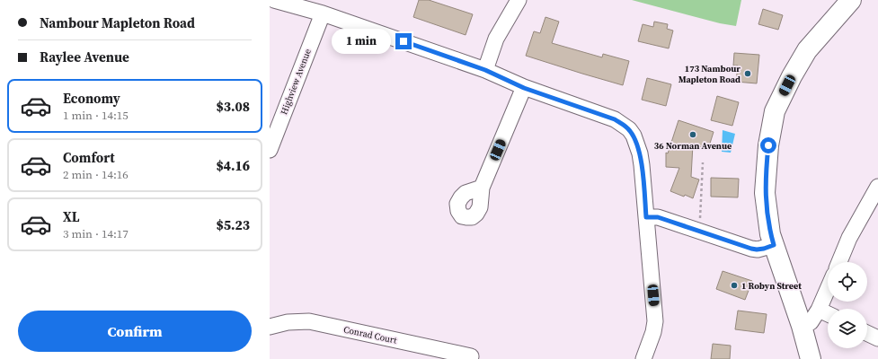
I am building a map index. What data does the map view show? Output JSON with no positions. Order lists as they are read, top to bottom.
{
  "streets": {
    "street": ["Highview Avenue", "Conrad Court"]
  },
  "places": ["173 Nambour Mapleton Road", "36 Norman Avenue", "1 Robyn Street"],
  "page": {
    "banner": ["Nambour Mapleton Road", "Raylee Avenue"],
    "bubble": "1 min",
    "list": [
      {
        "name": "Economy",
        "note": "1 min · 14:15",
        "value": "$3.08"
      },
      {
        "name": "Comfort",
        "note": "2 min · 14:16",
        "value": "$4.16"
      },
      {
        "name": "XL",
        "note": "3 min · 14:17",
        "value": "$5.23"
      }
    ],
    "buttons": "Confirm"
  }
}
